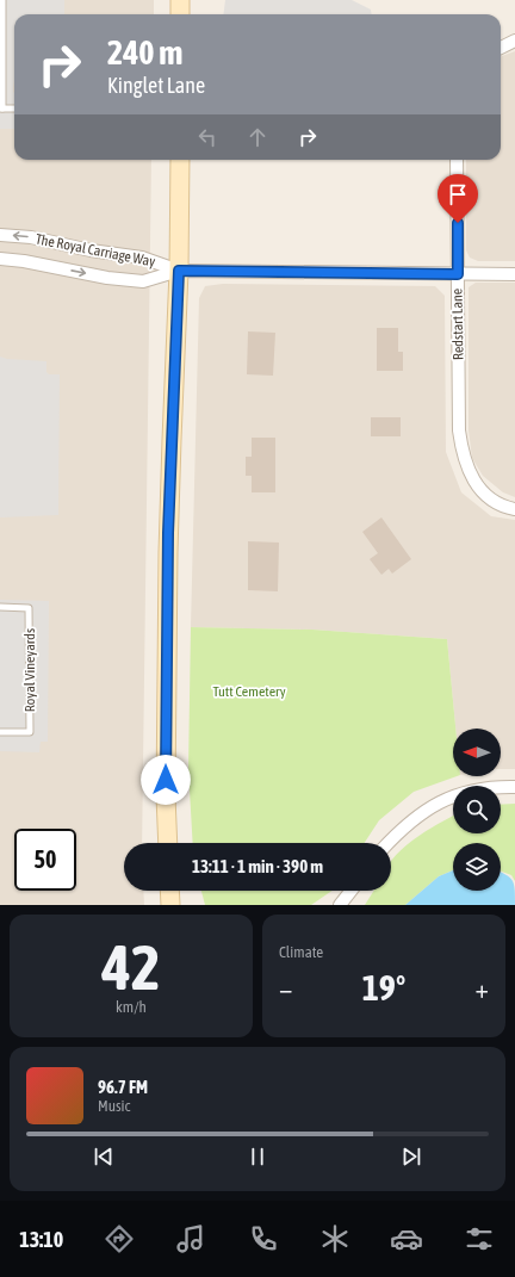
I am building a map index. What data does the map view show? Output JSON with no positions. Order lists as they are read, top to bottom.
{
  "streets": {
    "street": ["The Royal Carriage Way", "Redstart Lane"],
    "lane": ["Royal Vineyards"]
  },
  "parks": ["Tutt Cemetery"],
  "north": "left",
  "page": {
    "turn": ["240 m", "Kinglet Lane"],
    "limit": "50",
    "trip": "13:11 · 1 min · 390 m",
    "tile": [
      ["42", "km/h"],
      "Climate"
    ],
    "heat": ["−", "19°", "+"],
    "song": ["96.7 FM", "Music"],
    "tabs": "13:10"
  }
}
